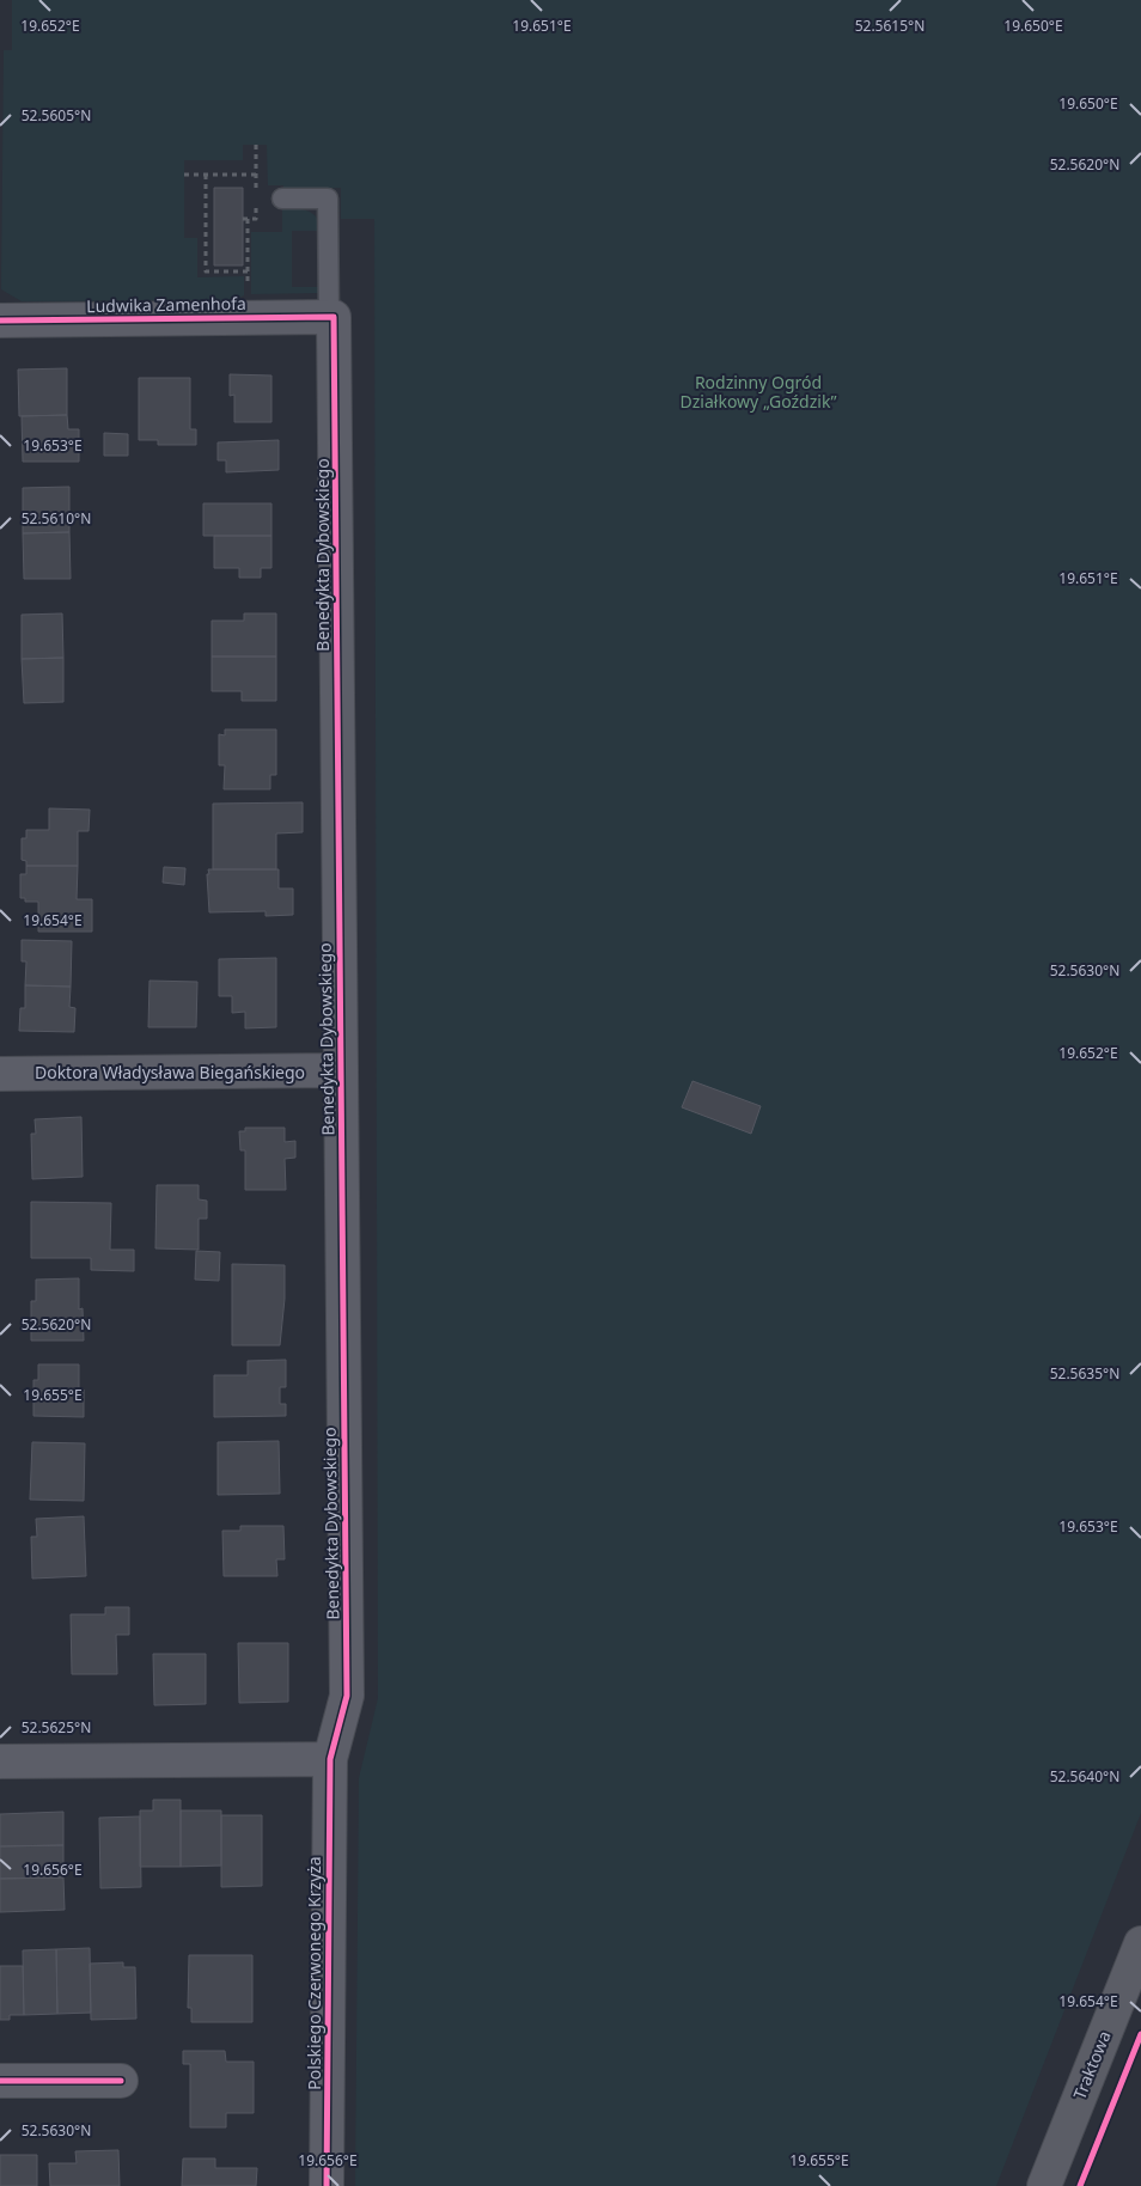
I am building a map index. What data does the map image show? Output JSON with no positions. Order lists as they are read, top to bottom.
{
  "streets": {
    "main road": ["Traktowa"],
    "street": [
      "Ludwika Zamenhofa",
      "Benedykta Dybowskiego",
      "Doktora Władysława Biegańskiego",
      "Polskiego Czerwonego Krzyża"
    ]
  },
  "crossings": [
    ["Ludwika Zamenhofa", "Benedykta Dybowskiego"],
    ["Benedykta Dybowskiego", "Doktora Władysława Biegańskiego"],
    ["Benedykta Dybowskiego", "Polskiego Czerwonego Krzyża"]
  ],
  "parks": ["Rodzinny Ogród Działkowy „Goździk”"],
  "coordinates": [
    "19.650°E",
    "19.651°E",
    "19.652°E",
    "52.5615°N",
    "52.5605°N",
    "52.5620°N",
    "19.653°E",
    "52.5610°N",
    "19.654°E",
    "52.5630°N",
    "52.5635°N",
    "19.655°E",
    "52.5625°N",
    "52.5640°N",
    "19.656°E"
  ]
}
